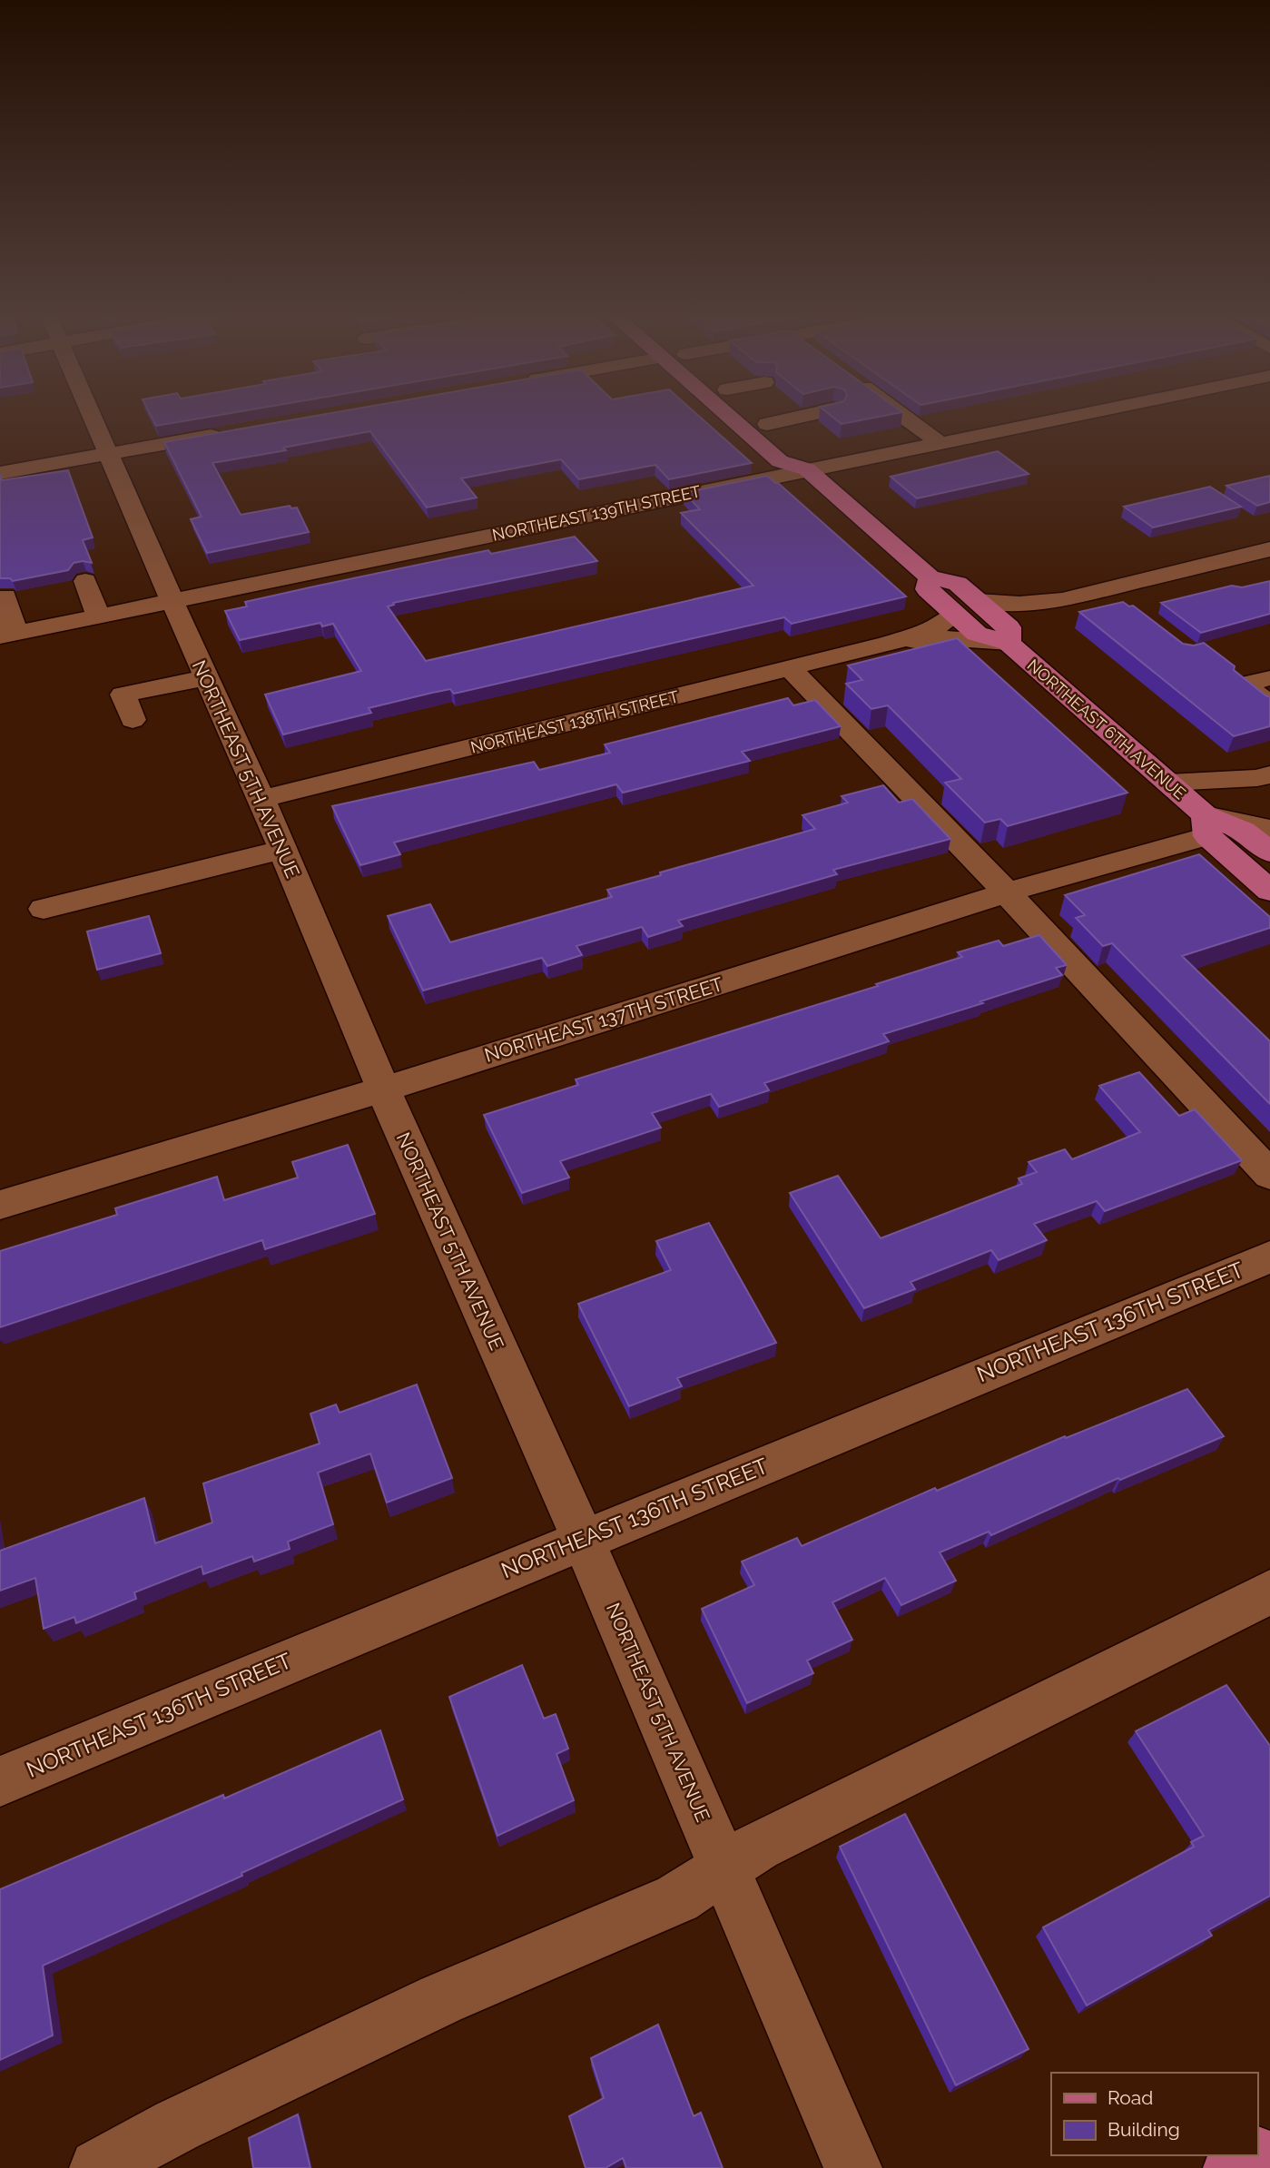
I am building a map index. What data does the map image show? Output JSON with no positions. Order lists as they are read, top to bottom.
{
  "streets": {
    "main road": ["NORTHEAST 6TH AVENUE"],
    "street": [
      "NORTHEAST 139TH STREET",
      "NORTHEAST 138TH STREET",
      "NORTHEAST 5TH AVENUE",
      "NORTHEAST 137TH STREET",
      "NORTHEAST 136TH STREET"
    ]
  },
  "crossings": [
    ["NORTHEAST 139TH STREET", "NORTHEAST 6TH AVENUE"],
    ["NORTHEAST 139TH STREET", "NORTHEAST 5TH AVENUE"],
    ["NORTHEAST 138TH STREET", "NORTHEAST 6TH AVENUE"],
    ["NORTHEAST 138TH STREET", "NORTHEAST 5TH AVENUE"],
    ["NORTHEAST 6TH AVENUE", "NORTHEAST 137TH STREET"],
    ["NORTHEAST 5TH AVENUE", "NORTHEAST 137TH STREET"],
    ["NORTHEAST 5TH AVENUE", "NORTHEAST 136TH STREET"]
  ],
  "legend": ["Road", "Building"]
}
